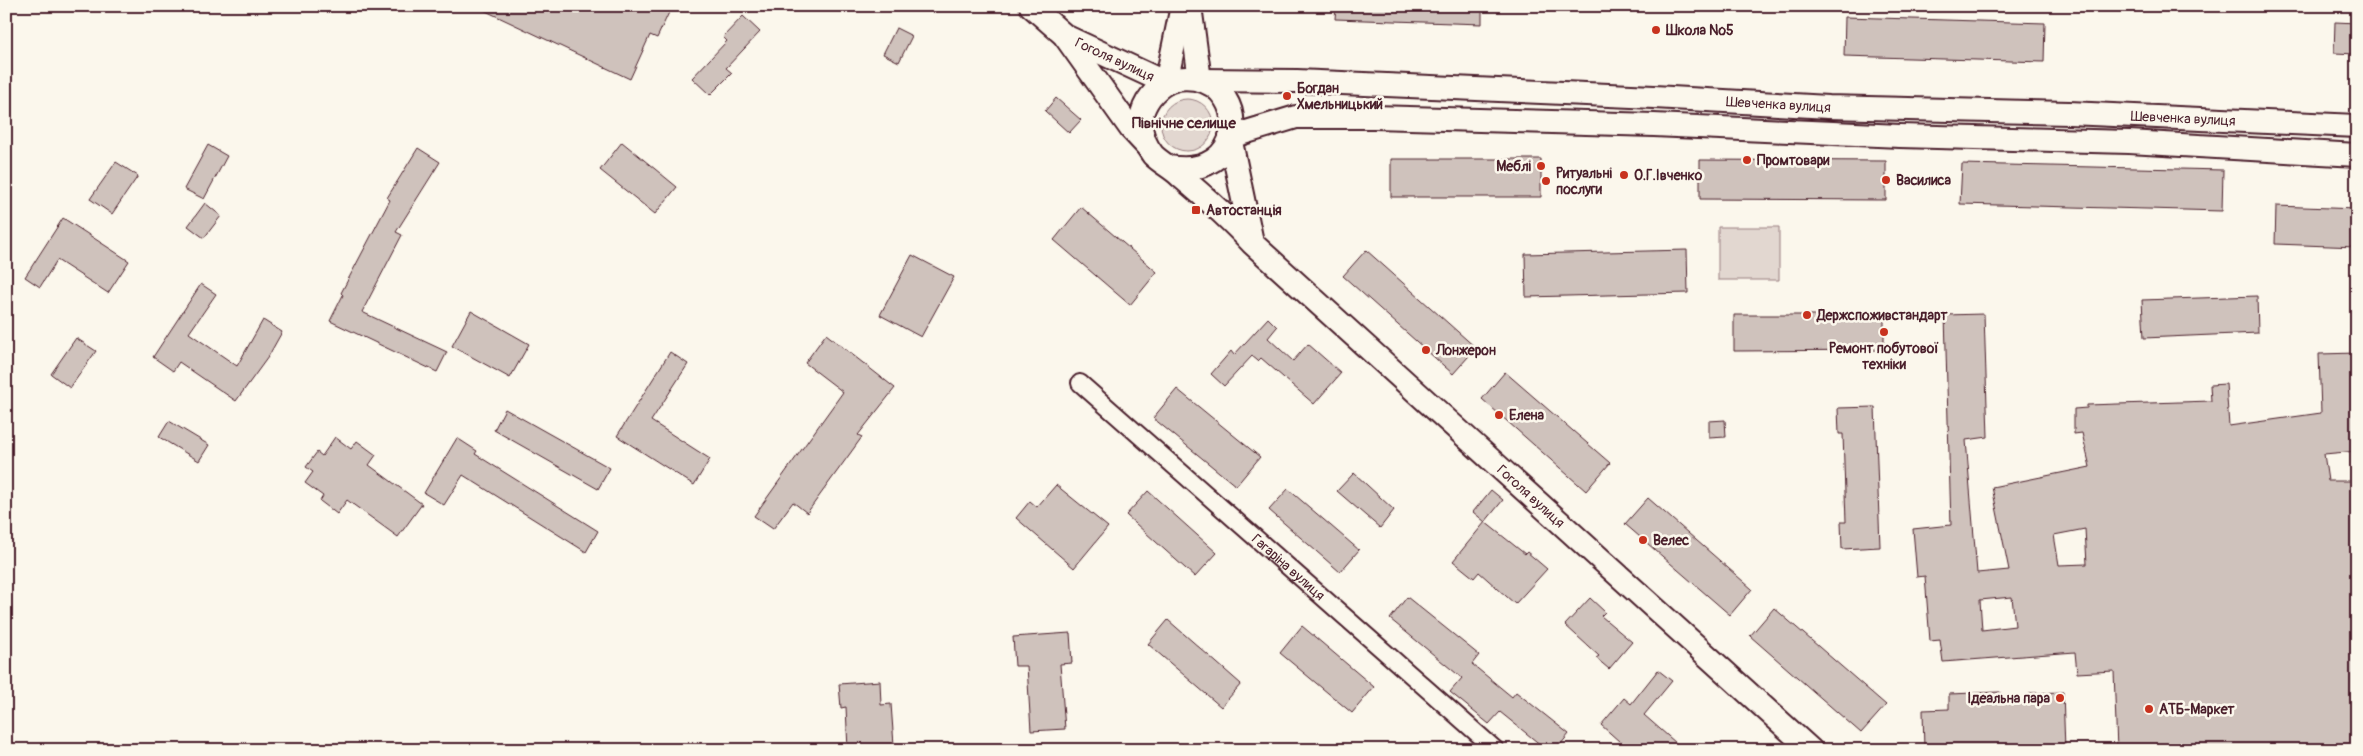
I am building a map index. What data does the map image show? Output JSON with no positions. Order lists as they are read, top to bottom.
{
  "streets": {
    "street": ["Гоголя вулиця", "Шевченка вулиця", "Гагаріна вулиця"]
  },
  "crossings": [
    ["Гоголя вулиця", "Шевченка вулиця"]
  ],
  "districts": ["Північне селище"],
  "places": {
    "other": [
      "Школа №5",
      "Богдан Хмельницький",
      "Промтовари",
      "Меблі",
      "О.Г.Івченко",
      "Василиса",
      "Ритуальні послуги",
      "Держспоживстандарт",
      "Ремонт побутової техніки",
      "Лонжерон",
      "Елена",
      "Велес",
      "Ідеальна пара",
      "АТБ-Маркет"
    ],
    "transit": ["Автостанція"]
  }
}
